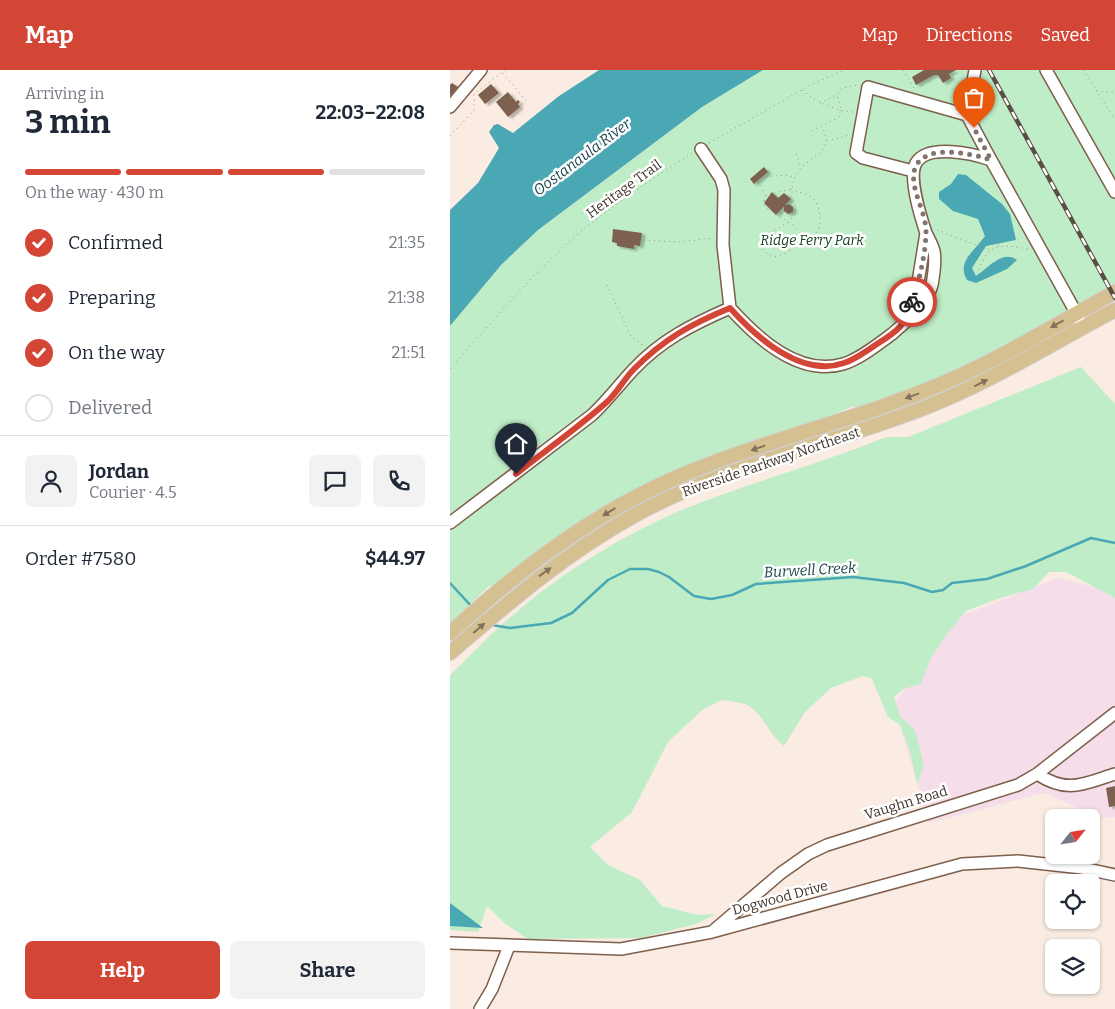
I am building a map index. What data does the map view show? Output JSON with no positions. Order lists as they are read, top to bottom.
{
  "streets": {
    "main road": ["Riverside Parkway Northeast"],
    "street": ["Vaughn Road", "Dogwood Drive"],
    "path": ["Heritage Trail"]
  },
  "crossings": [
    ["Vaughn Road", "Dogwood Drive"]
  ],
  "water": ["Oostanaula River", "Burwell Creek"],
  "parks": ["Ridge Ferry Park"],
  "north": "top right",
  "page": {
    "header": "Map",
    "nav": ["Map", "Directions", "Saved"],
    "heading": ["3 min", "Arriving in", "22:03–22:08"],
    "panel": [
      "Jordan",
      "Courier · 4.5",
      "Order #7580",
      "$44.97"
    ],
    "bar": "On the way · 430 m",
    "list": [
      ["Confirmed", "21:35"],
      ["Preparing", "21:38"],
      ["On the way", "21:51"],
      "Delivered"
    ],
    "buttons": ["Help", "Share"]
  }
}
